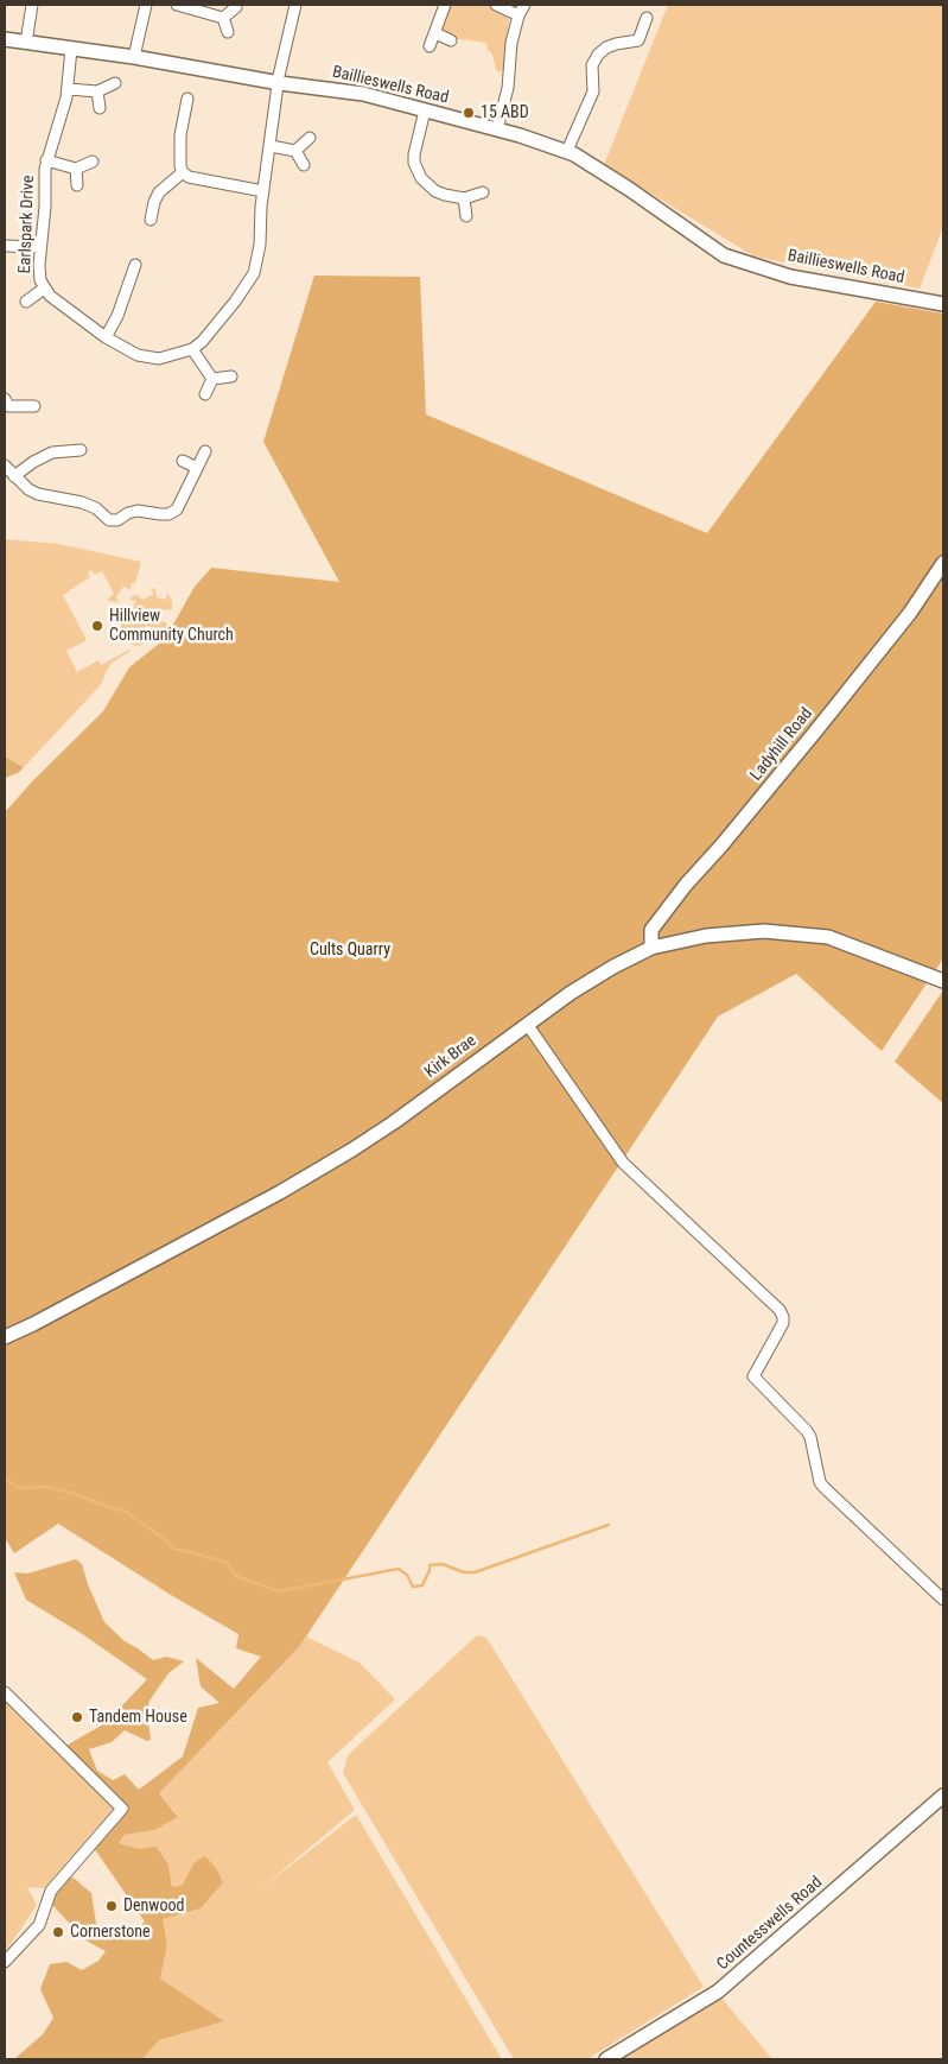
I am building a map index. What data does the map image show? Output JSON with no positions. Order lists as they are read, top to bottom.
{
  "streets": {
    "street": [
      "Baillieswells Road",
      "Earlspark Drive",
      "Ladyhill Road",
      "Kirk Brae",
      "Countesswells Road"
    ]
  },
  "crossings": [
    ["Baillieswells Road", "Earlspark Drive"],
    ["Ladyhill Road", "Kirk Brae"]
  ],
  "parks": ["Cults Quarry"],
  "places": [
    "15 ABD",
    "Hillview Community Church",
    "Tandem House",
    "Denwood",
    "Cornerstone"
  ]
}
